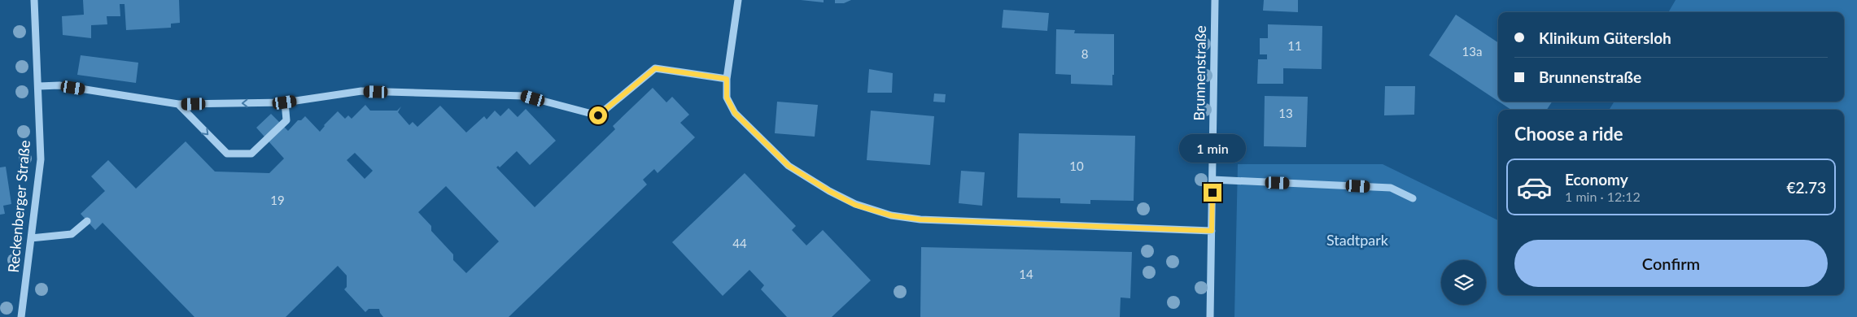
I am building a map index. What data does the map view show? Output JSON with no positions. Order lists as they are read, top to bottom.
{
  "streets": {
    "street": ["Brunnenstraße", "Reckenberger Straße"]
  },
  "parks": ["Stadtpark"],
  "house_numbers": [
    "11",
    "13a",
    "8",
    "13",
    "10",
    "19",
    "44",
    "14"
  ],
  "page": {
    "banner": ["Klinikum Gütersloh", "Brunnenstraße"],
    "heading": "Choose a ride",
    "bubble": "1 min",
    "list": [
      {
        "name": "Economy",
        "note": "1 min · 12:12",
        "value": "€2.73"
      }
    ],
    "buttons": "Confirm"
  }
}
